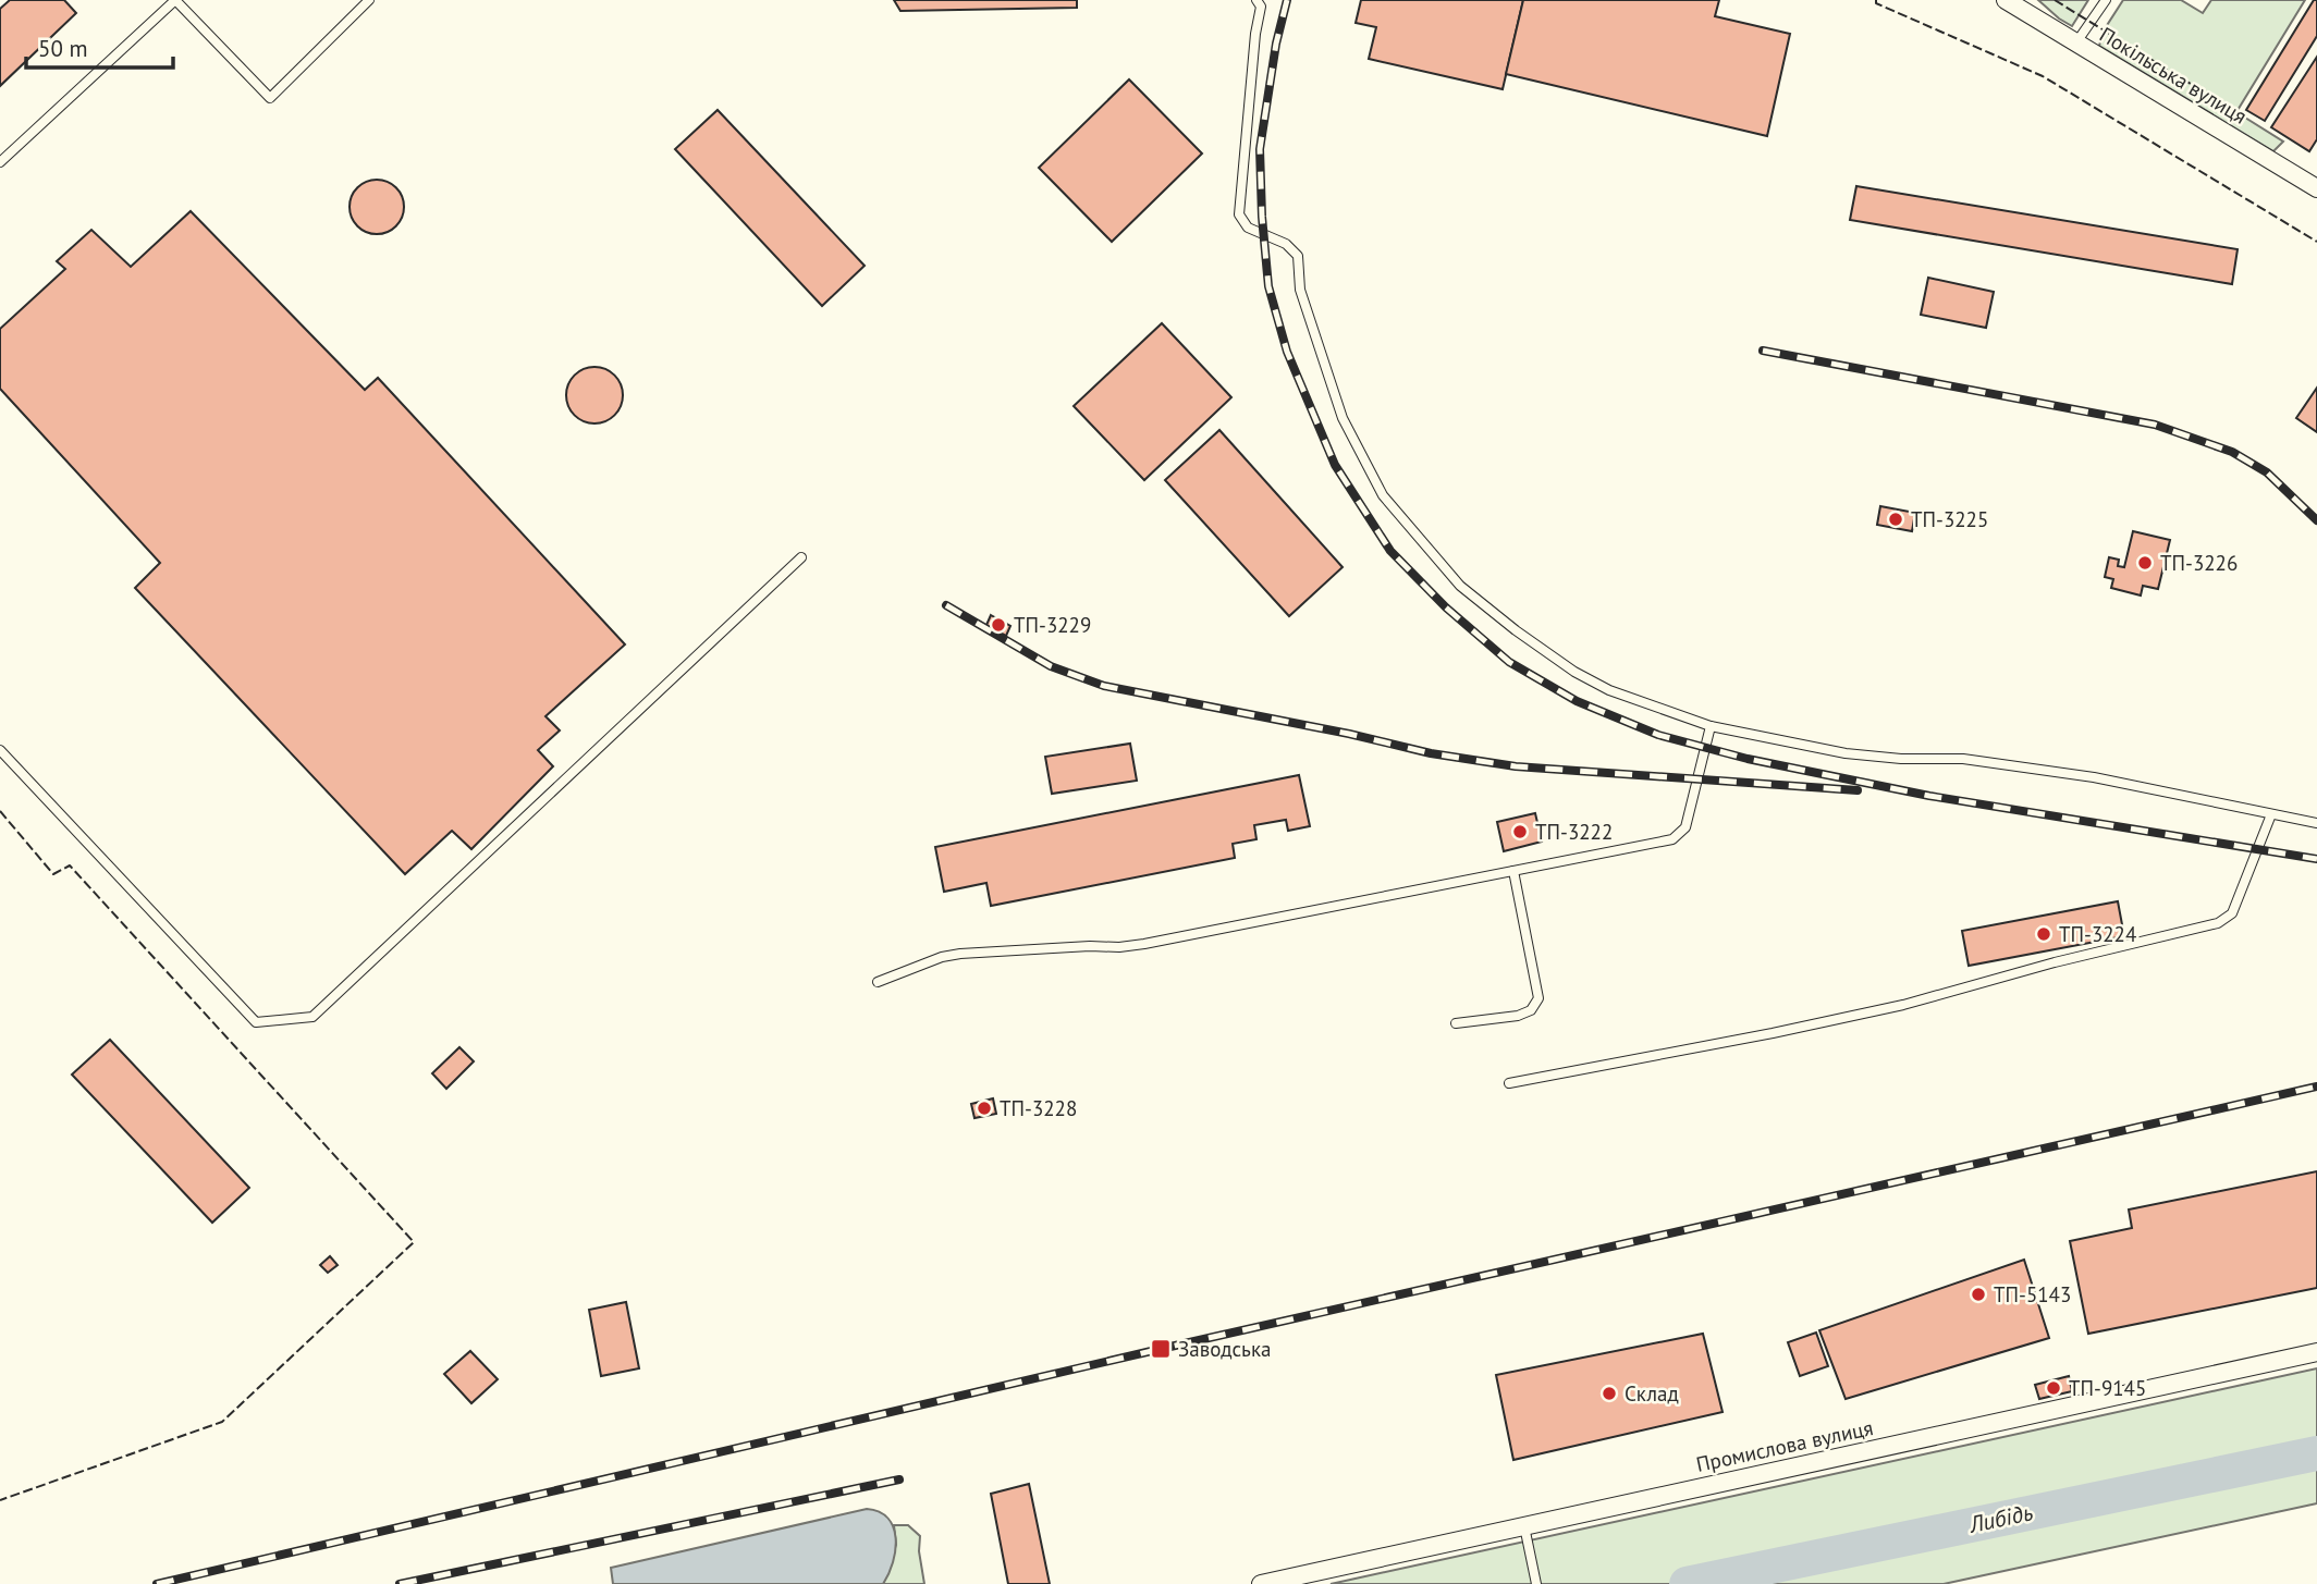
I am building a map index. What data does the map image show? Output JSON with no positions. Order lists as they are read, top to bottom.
{
  "streets": {
    "street": ["Покільська вулиця", "Промислова вулиця"]
  },
  "water": ["Либідь"],
  "places": {
    "other": [
      "ТП-3225",
      "ТП-3226",
      "ТП-3229",
      "ТП-3222",
      "ТП-3224",
      "ТП-3228",
      "ТП-5143",
      "ТП-9145",
      "Склад"
    ],
    "transit": ["Заводська"]
  },
  "scale_bar": "50 m"
}
